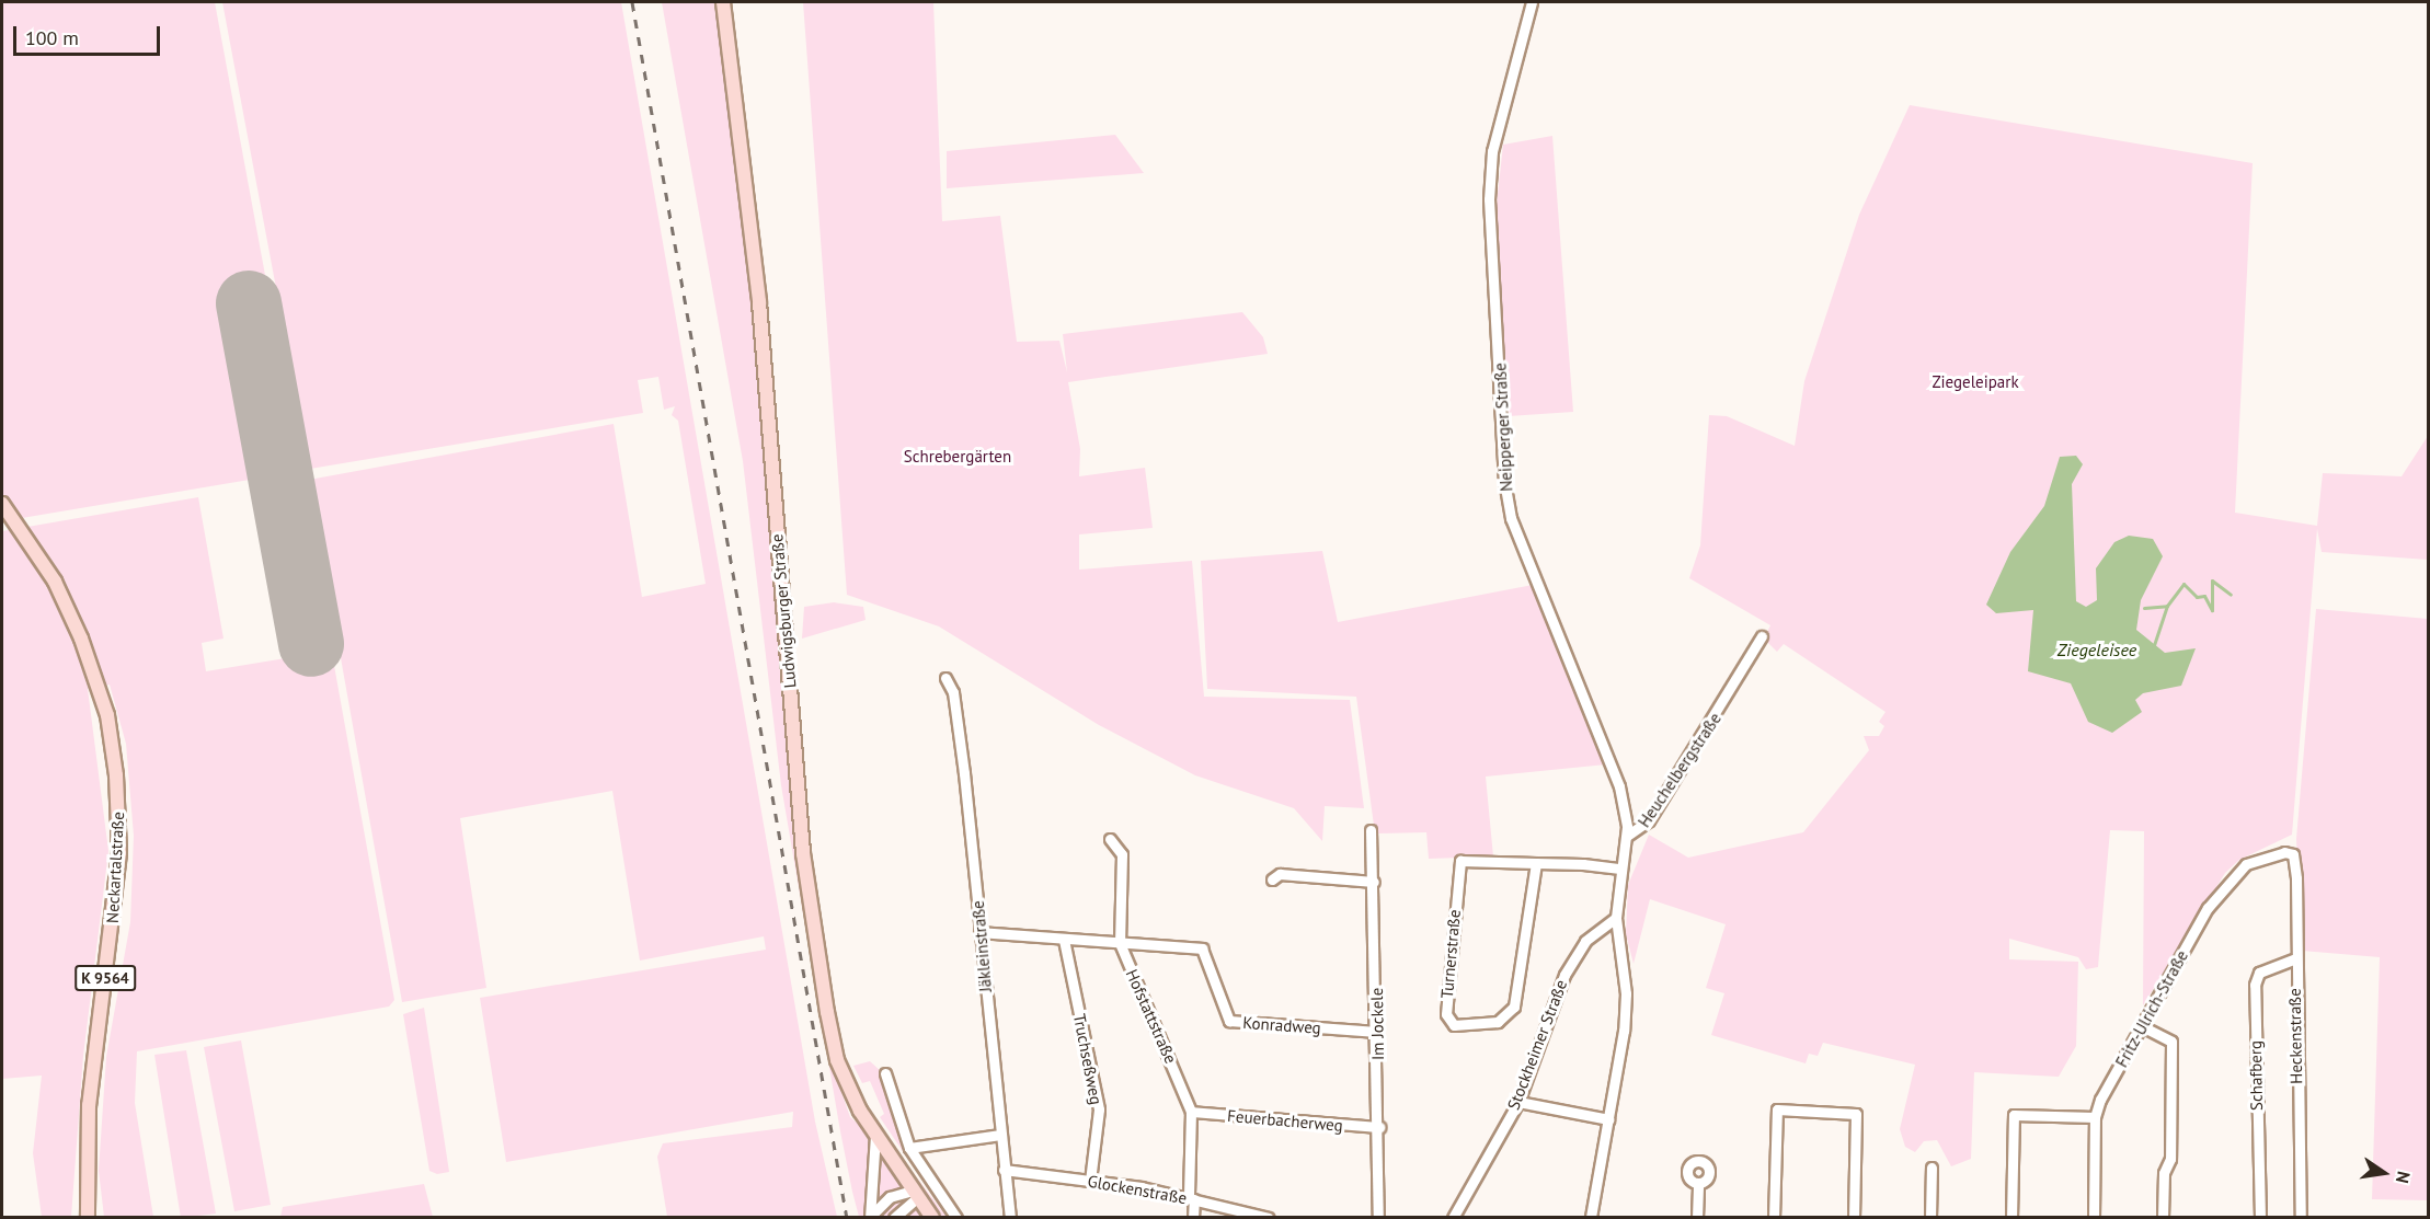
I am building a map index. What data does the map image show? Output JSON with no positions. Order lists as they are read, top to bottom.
{
  "streets": {
    "main road": ["Ludwigsburger Straße", "Neckartalstraße", "K 9564"],
    "street": [
      "Neipperger Straße",
      "Heuchelbergstraße",
      "Jäkleinstraße",
      "Turnerstraße",
      "Fritz-Ulrich-Straße",
      "Hofstattstraße",
      "Im Jockele",
      "Konradweg",
      "Heckenstraße",
      "Stockheimer Straße",
      "Truchseßweg",
      "Schafberg",
      "Feuerbacherweg",
      "Glockenstraße"
    ]
  },
  "crossings": [
    ["Neipperger Straße", "Heuchelbergstraße"],
    ["Heuchelbergstraße", "Turnerstraße"],
    ["Heuchelbergstraße", "Stockheimer Straße"],
    ["Jäkleinstraße", "Glockenstraße"],
    ["Fritz-Ulrich-Straße", "Heckenstraße"],
    ["Hofstattstraße", "Konradweg"],
    ["Hofstattstraße", "Feuerbacherweg"],
    ["Hofstattstraße", "Glockenstraße"],
    ["Im Jockele", "Konradweg"],
    ["Im Jockele", "Feuerbacherweg"],
    ["Heckenstraße", "Schafberg"],
    ["Truchseßweg", "Glockenstraße"]
  ],
  "water": ["Ziegeleisee"],
  "parks": ["Ziegeleipark", "Schrebergärten"],
  "scale_bar": "100 m",
  "north": "right"
}
